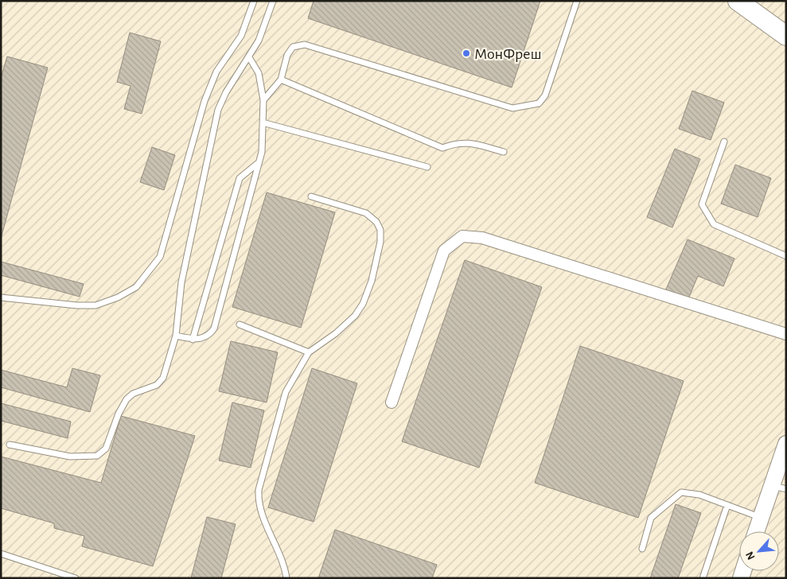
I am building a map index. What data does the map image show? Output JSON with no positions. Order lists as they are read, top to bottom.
{
  "places": ["МонФреш"],
  "north": "bottom left"
}
